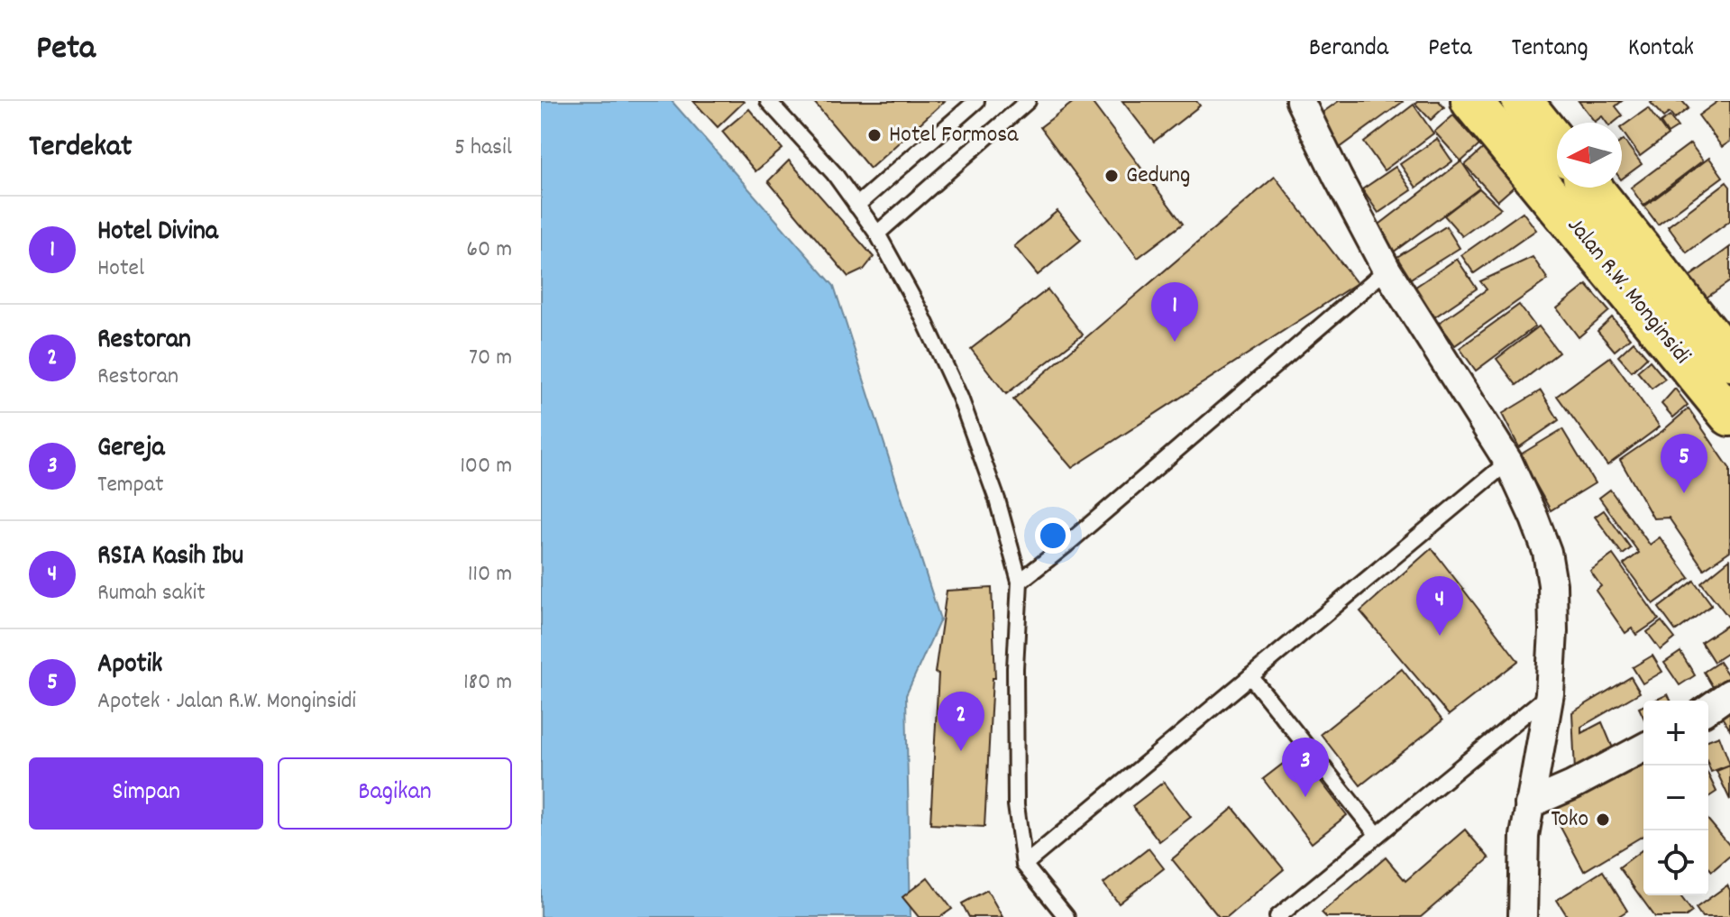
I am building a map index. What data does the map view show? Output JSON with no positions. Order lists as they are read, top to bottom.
{
  "streets": {
    "highway": ["Jalan R.W. Monginsidi"]
  },
  "places": ["Hotel Formosa", "Gedung", "Toko"],
  "north": "left",
  "page": {
    "header": "Peta",
    "nav": [
      "Beranda",
      "Peta",
      "Tentang",
      "Kontak"
    ],
    "heading": ["Terdekat", "5 hasil"],
    "list": [
      {
        "mark": "1",
        "name": "Hotel Divina",
        "note": "Hotel",
        "value": "60 m"
      },
      {
        "mark": "2",
        "name": "Restoran",
        "note": "Restoran",
        "value": "70 m"
      },
      {
        "mark": "3",
        "name": "Gereja",
        "note": "Tempat",
        "value": "100 m"
      },
      {
        "mark": "4",
        "name": "RSIA Kasih Ibu",
        "note": "Rumah sakit",
        "value": "110 m"
      },
      {
        "mark": "5",
        "name": "Apotik",
        "note": "Apotek · Jalan R.W. Monginsidi",
        "value": "180 m"
      }
    ],
    "pins": [
      "1",
      "5",
      "4",
      "2",
      "3"
    ],
    "map_buttons": ["+", "−"],
    "buttons": ["Simpan", "Bagikan"]
  }
}
